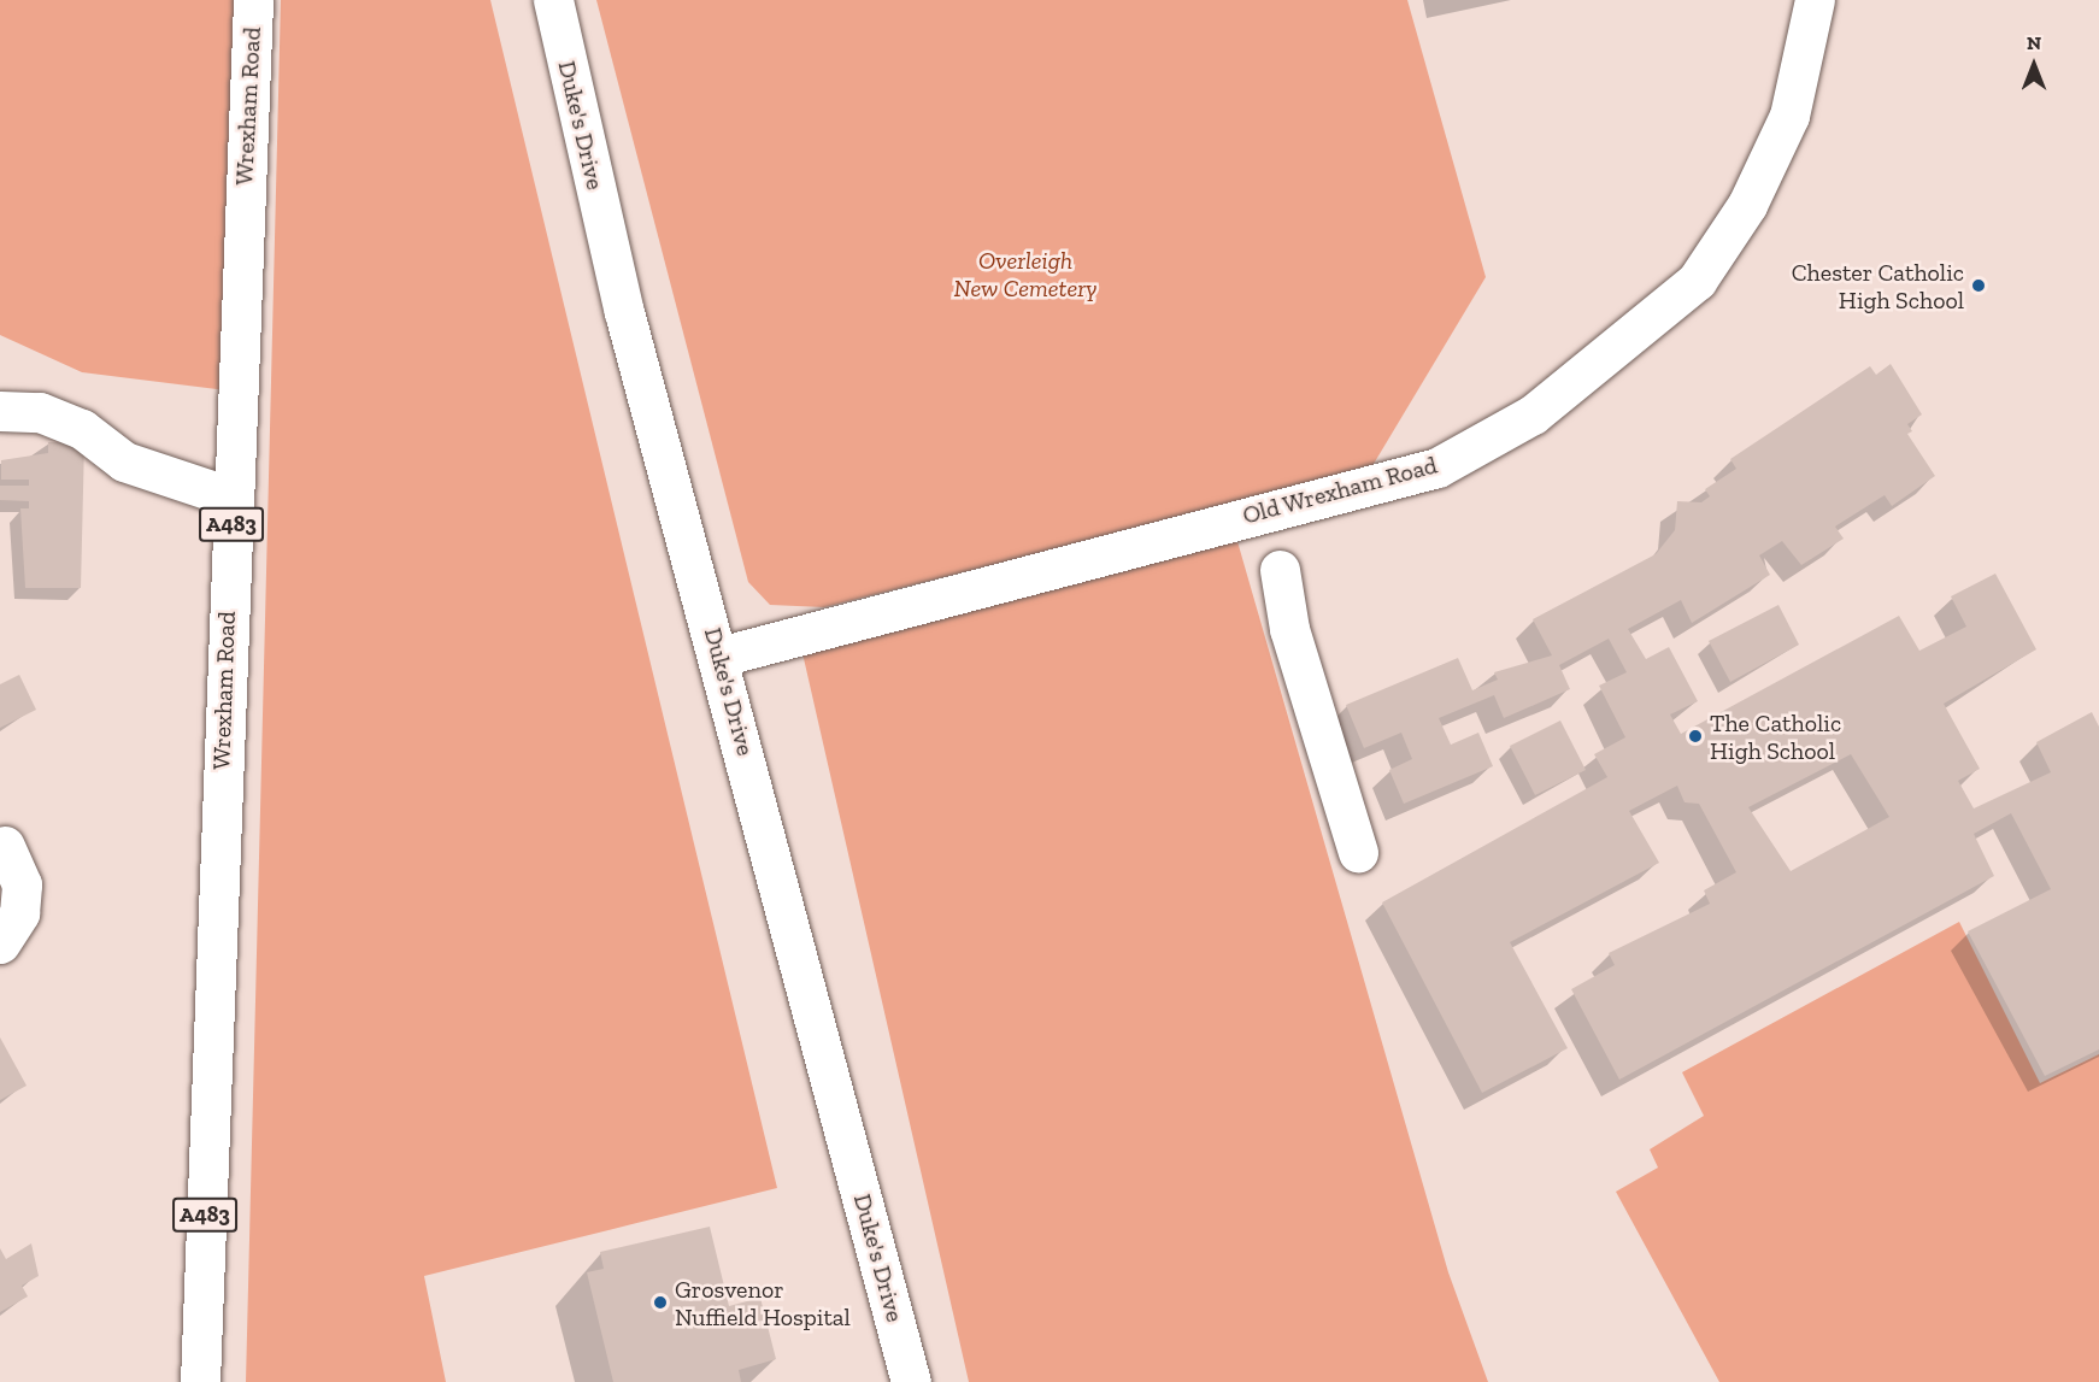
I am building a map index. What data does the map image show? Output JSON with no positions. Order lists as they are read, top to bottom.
{
  "streets": {
    "main road": [
      "Wrexham Road",
      "Duke's Drive",
      "Old Wrexham Road",
      "A483"
    ]
  },
  "crossings": [
    ["Duke's Drive", "Old Wrexham Road"]
  ],
  "parks": ["Overleigh New Cemetery"],
  "places": ["Chester Catholic High School", "The Catholic High School", "Grosvenor Nuffield Hospital"],
  "north": "top"
}
